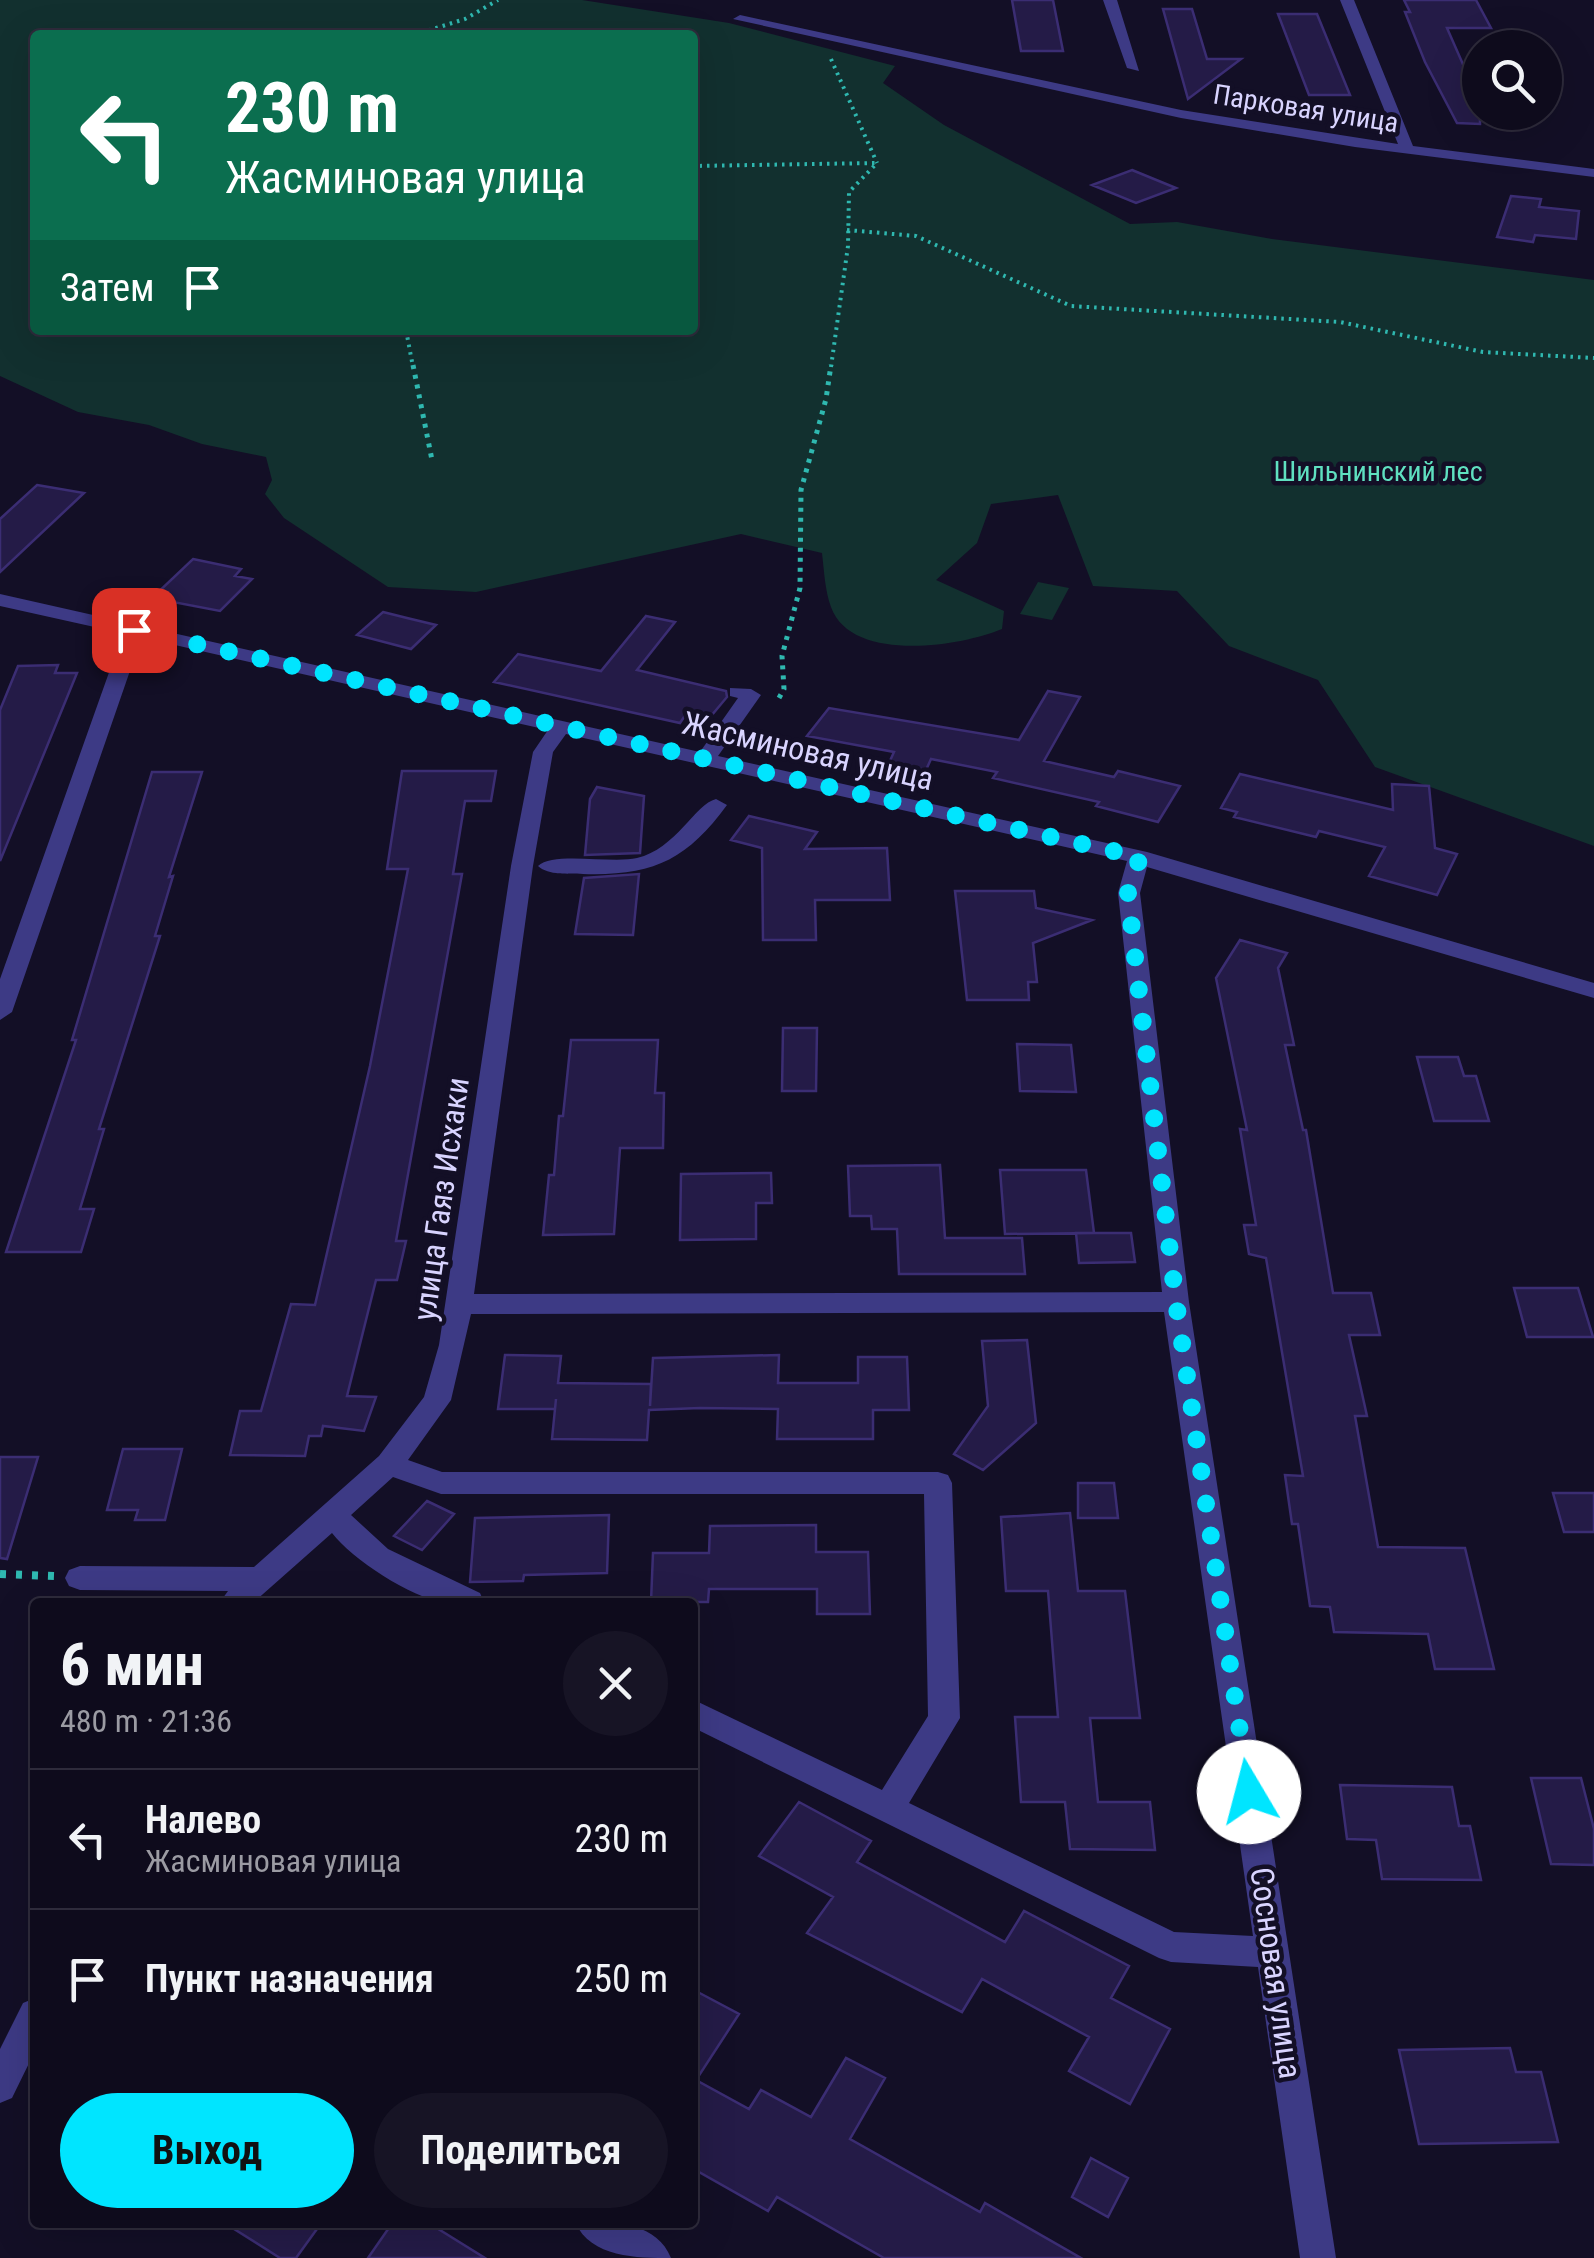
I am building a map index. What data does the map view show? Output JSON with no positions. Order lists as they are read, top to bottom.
{
  "streets": {
    "street": [
      "Парковая улица",
      "Жасминовая улица",
      "улица Гаяз Исхаки",
      "Сосновая улица"
    ]
  },
  "crossings": [
    ["Жасминовая улица", "улица Гаяз Исхаки"],
    ["Жасминовая улица", "Сосновая улица"]
  ],
  "parks": ["Шильнинский лес"],
  "page": {
    "turn": ["230 m", "Жасминовая улица"],
    "then": "Затем",
    "heading": ["6 мин", "480 m · 21:36"],
    "list": [
      {
        "name": "Налево",
        "note": "Жасминовая улица",
        "value": "230 m"
      },
      {
        "name": "Пункт назначения",
        "value": "250 m"
      }
    ],
    "buttons": ["Выход", "Поделиться"]
  }
}
